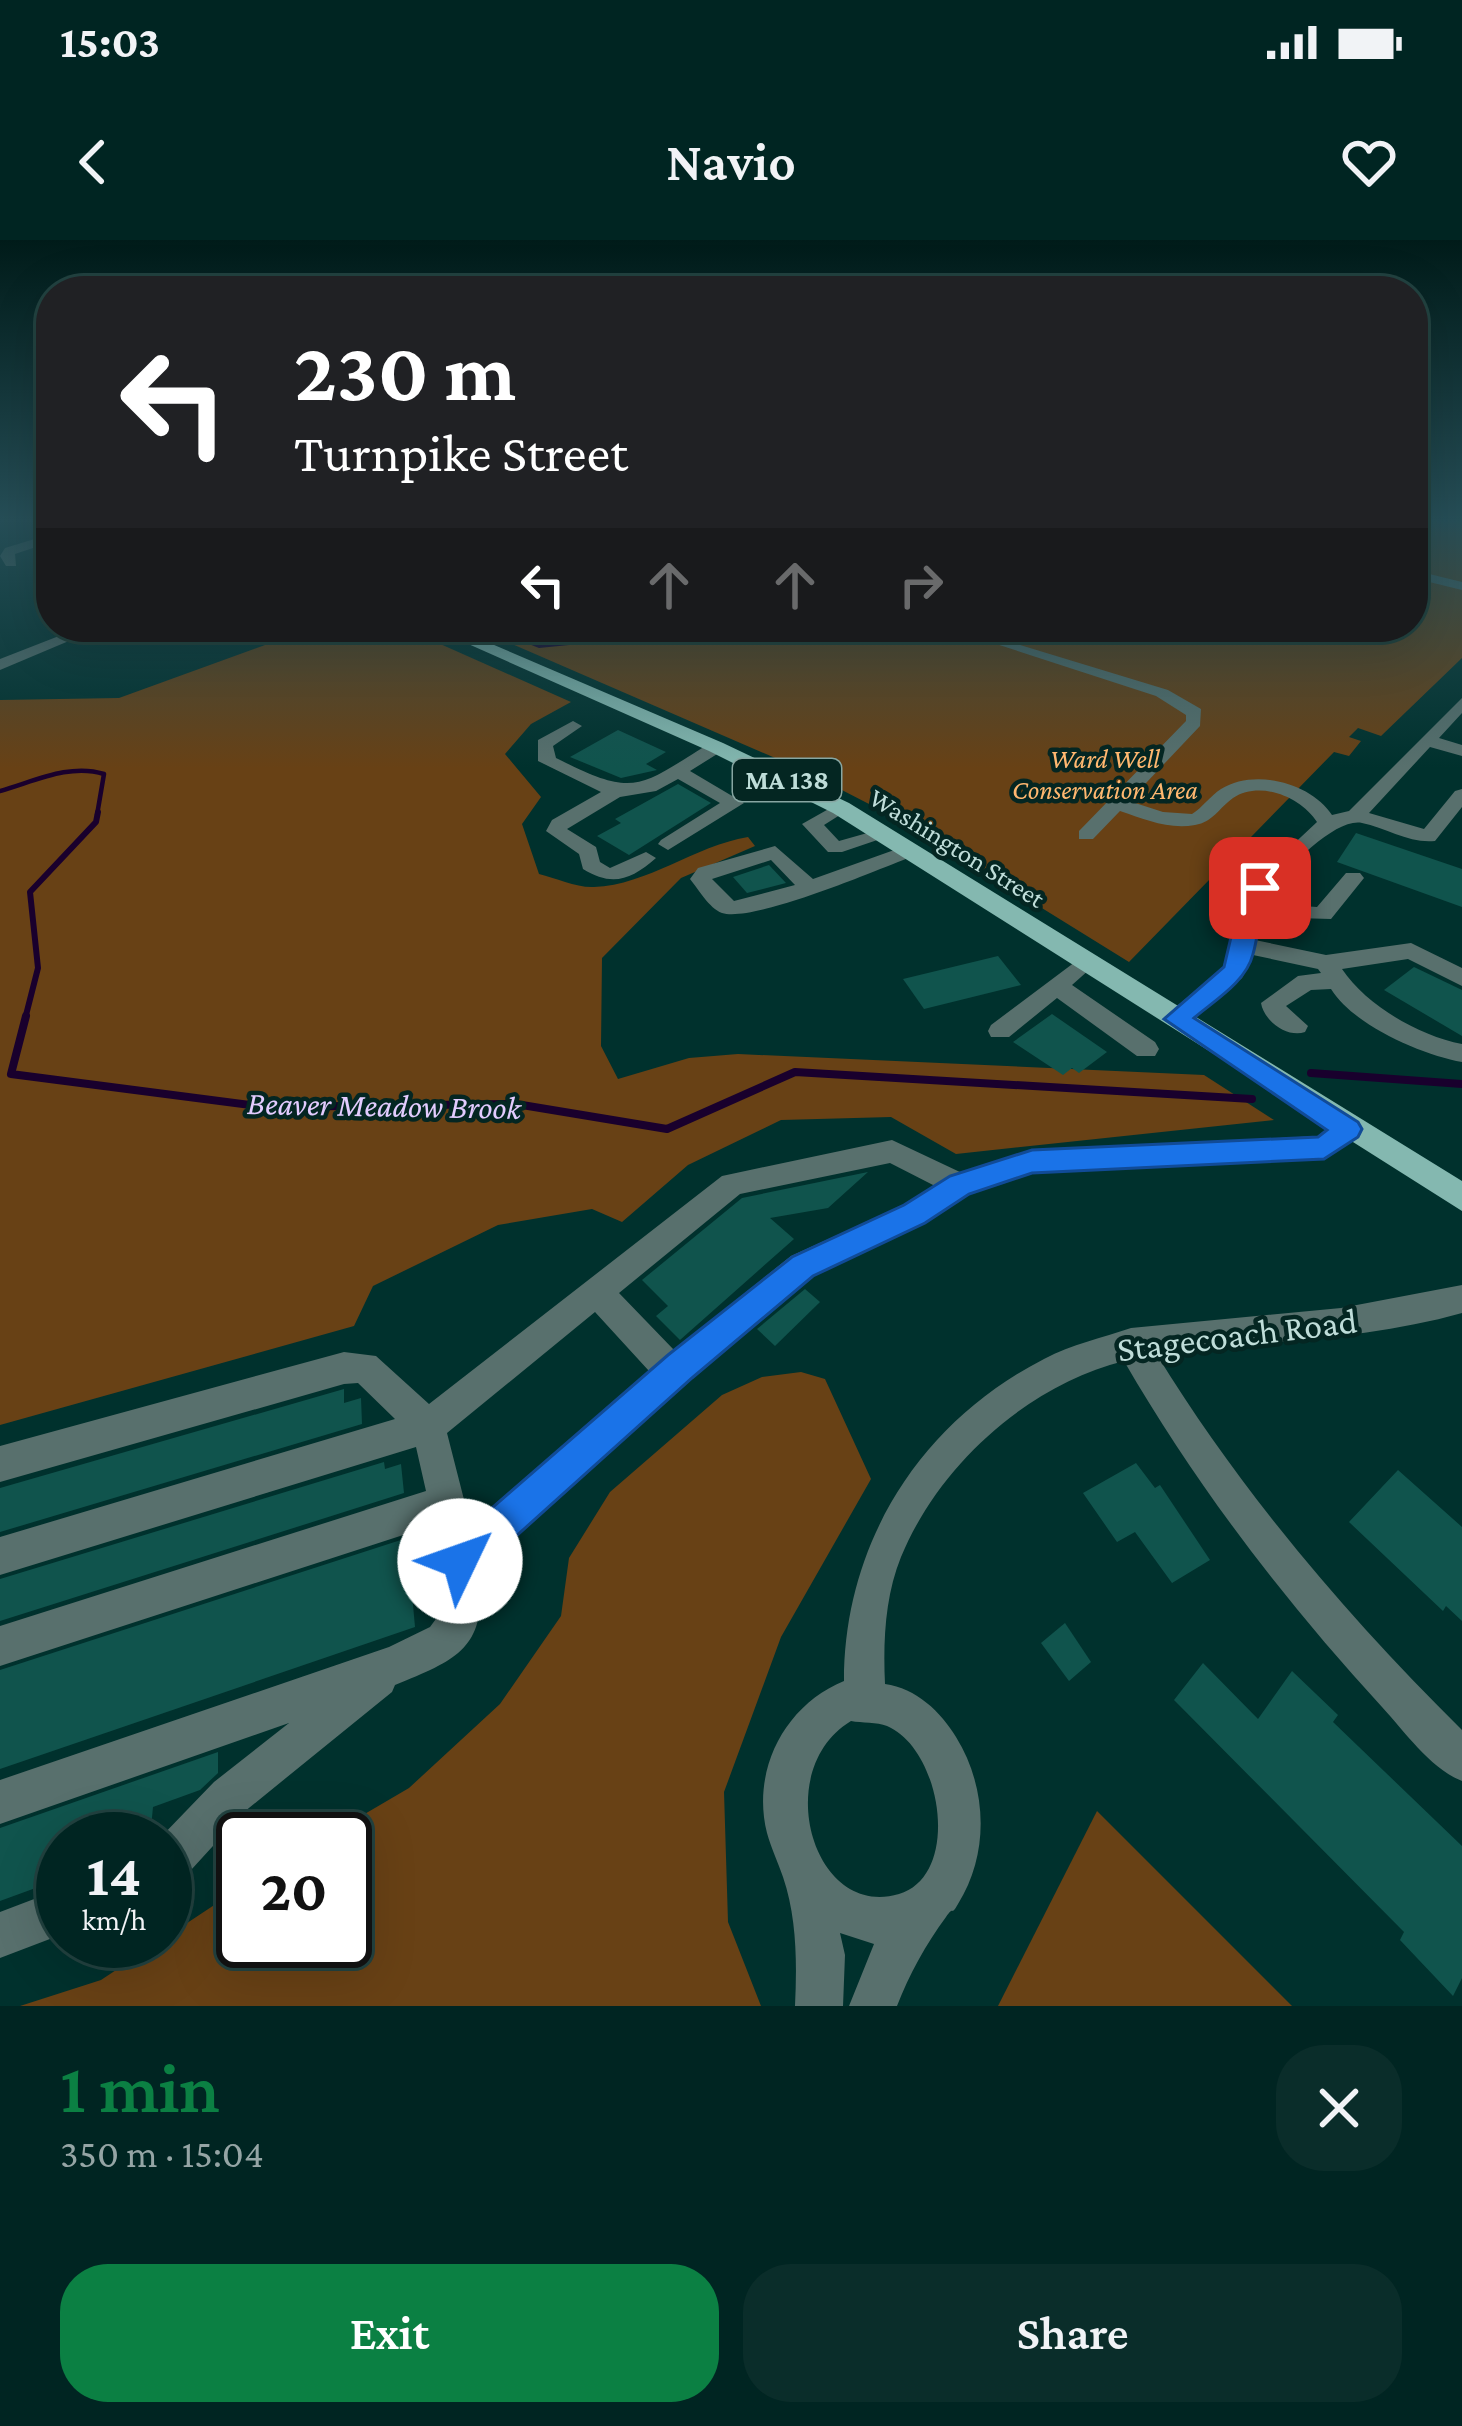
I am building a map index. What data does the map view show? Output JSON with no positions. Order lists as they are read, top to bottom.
{
  "streets": {
    "main road": ["MA 138", "Washington Street"],
    "street": ["Stagecoach Road"]
  },
  "crossings": [
    ["MA 138", "Washington Street"]
  ],
  "water": ["Beaver Meadow Brook"],
  "parks": ["Ward Well Conservation Area"],
  "page": {
    "status": "15:03",
    "header": "Navio",
    "turn": ["230 m", "Turnpike Street"],
    "speed": "14 km/h",
    "limit": "20",
    "heading": ["1 min", "350 m · 15:04"],
    "buttons": ["Exit", "Share"]
  }
}
